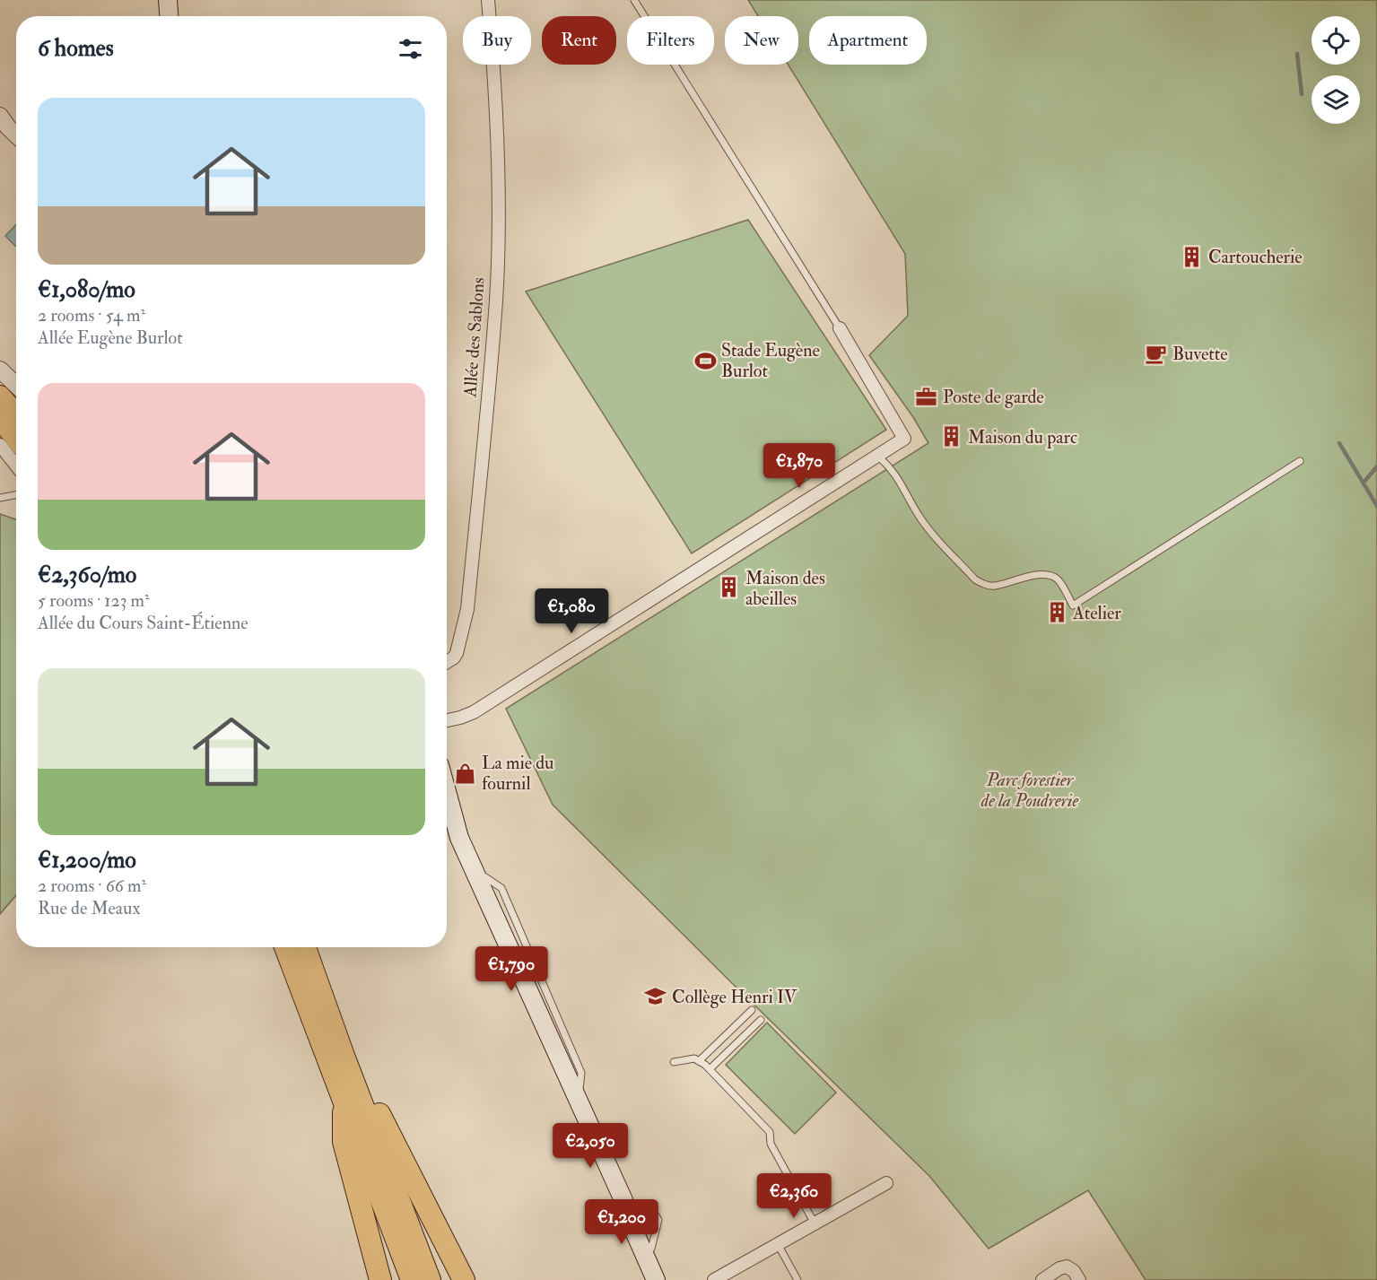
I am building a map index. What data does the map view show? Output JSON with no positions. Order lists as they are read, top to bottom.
{
  "streets": {
    "street": ["Allée des Sablons"]
  },
  "parks": ["Parc forestier de la Poudrerie"],
  "places": {
    "building": [
      "Cartoucherie",
      "Maison du parc",
      "Maison des abeilles",
      "Atelier"
    ],
    "cafe": ["Buvette"],
    "sports": ["Stade Eugène Burlot"],
    "office": ["Poste de garde"],
    "shop": ["La mie du fournil"],
    "school or university": ["Collège Henri IV"]
  },
  "page": {
    "chip": [
      "Buy",
      "Rent",
      "Filters",
      "New",
      "Apartment"
    ],
    "heading": "6 homes",
    "list": [
      {
        "name": "€1,080/mo",
        "note": "2 rooms · 54 m² · Allée Eugène Burlot"
      },
      {
        "name": "€2,360/mo",
        "note": "5 rooms · 123 m² · Allée du Cours Saint-Étienne"
      },
      {
        "name": "€1,200/mo",
        "note": "2 rooms · 66 m² · Rue de Meaux"
      }
    ],
    "price": [
      "€1,870",
      "€1,080",
      "€1,790",
      "€2,050",
      "€2,360",
      "€1,200"
    ]
  }
}
